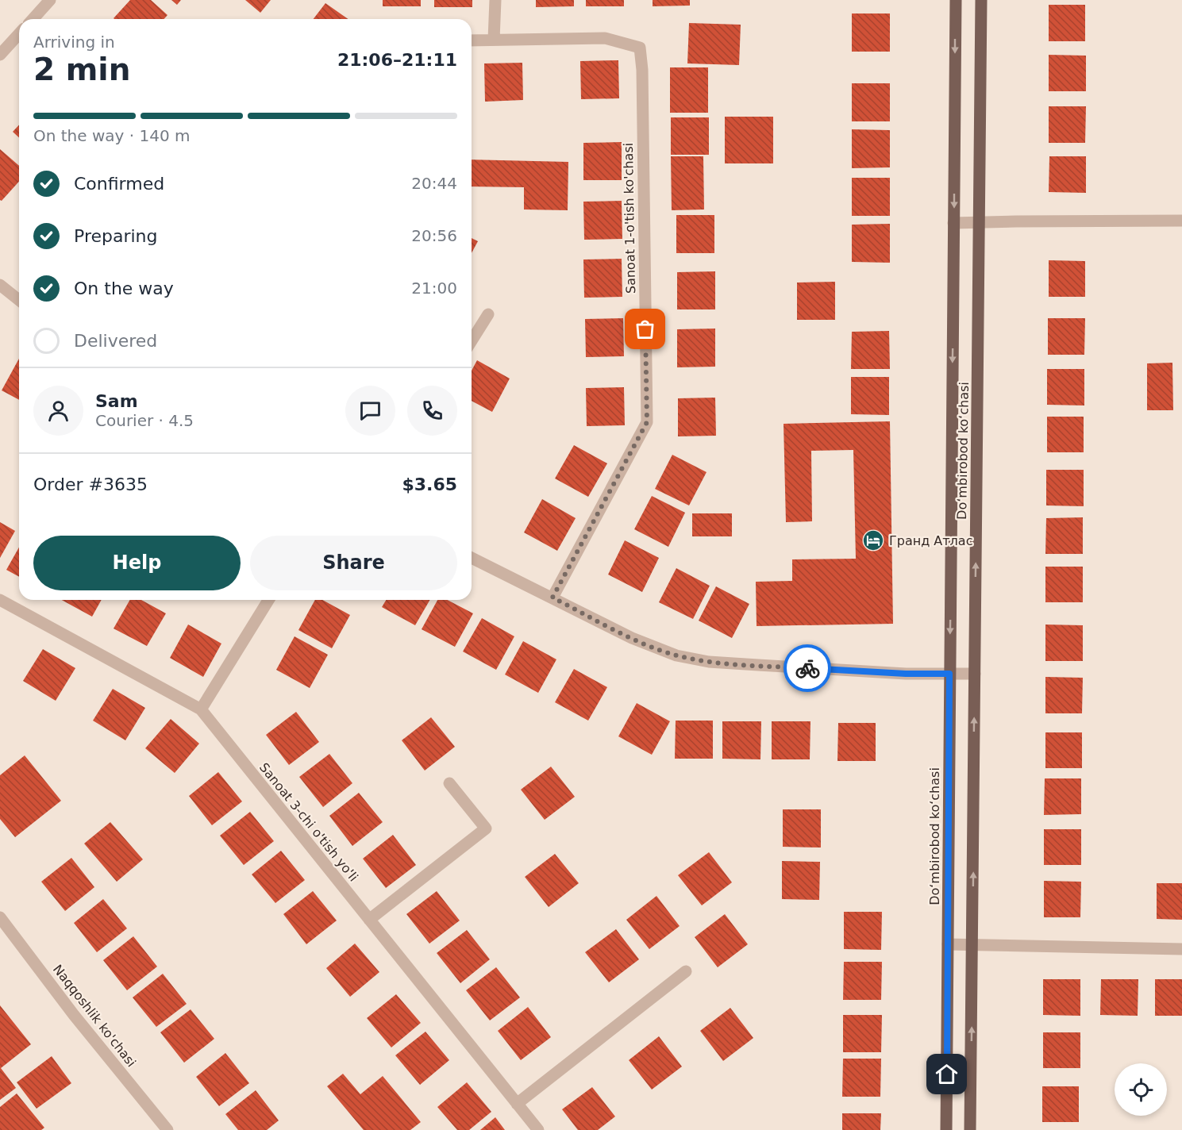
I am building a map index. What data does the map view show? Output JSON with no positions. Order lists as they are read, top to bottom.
{
  "streets": {
    "main road": ["Doʻmbirobod koʻchasi"],
    "street": ["Sanoat 1-o'tish ko'chasi", "Sanoat 3-chi o'tish yo'li", "Naqqoshlik ko'chasi"]
  },
  "places": {
    "hotel": ["Гранд Атлас"]
  },
  "page": {
    "heading": ["2 min", "Arriving in", "21:06–21:11"],
    "panel": [
      "Sam",
      "Courier · 4.5",
      "Order #3635",
      "$3.65"
    ],
    "bar": "On the way · 140 m",
    "list": [
      ["Confirmed", "20:44"],
      ["Preparing", "20:56"],
      ["On the way", "21:00"],
      "Delivered"
    ],
    "buttons": ["Help", "Share"]
  }
}
